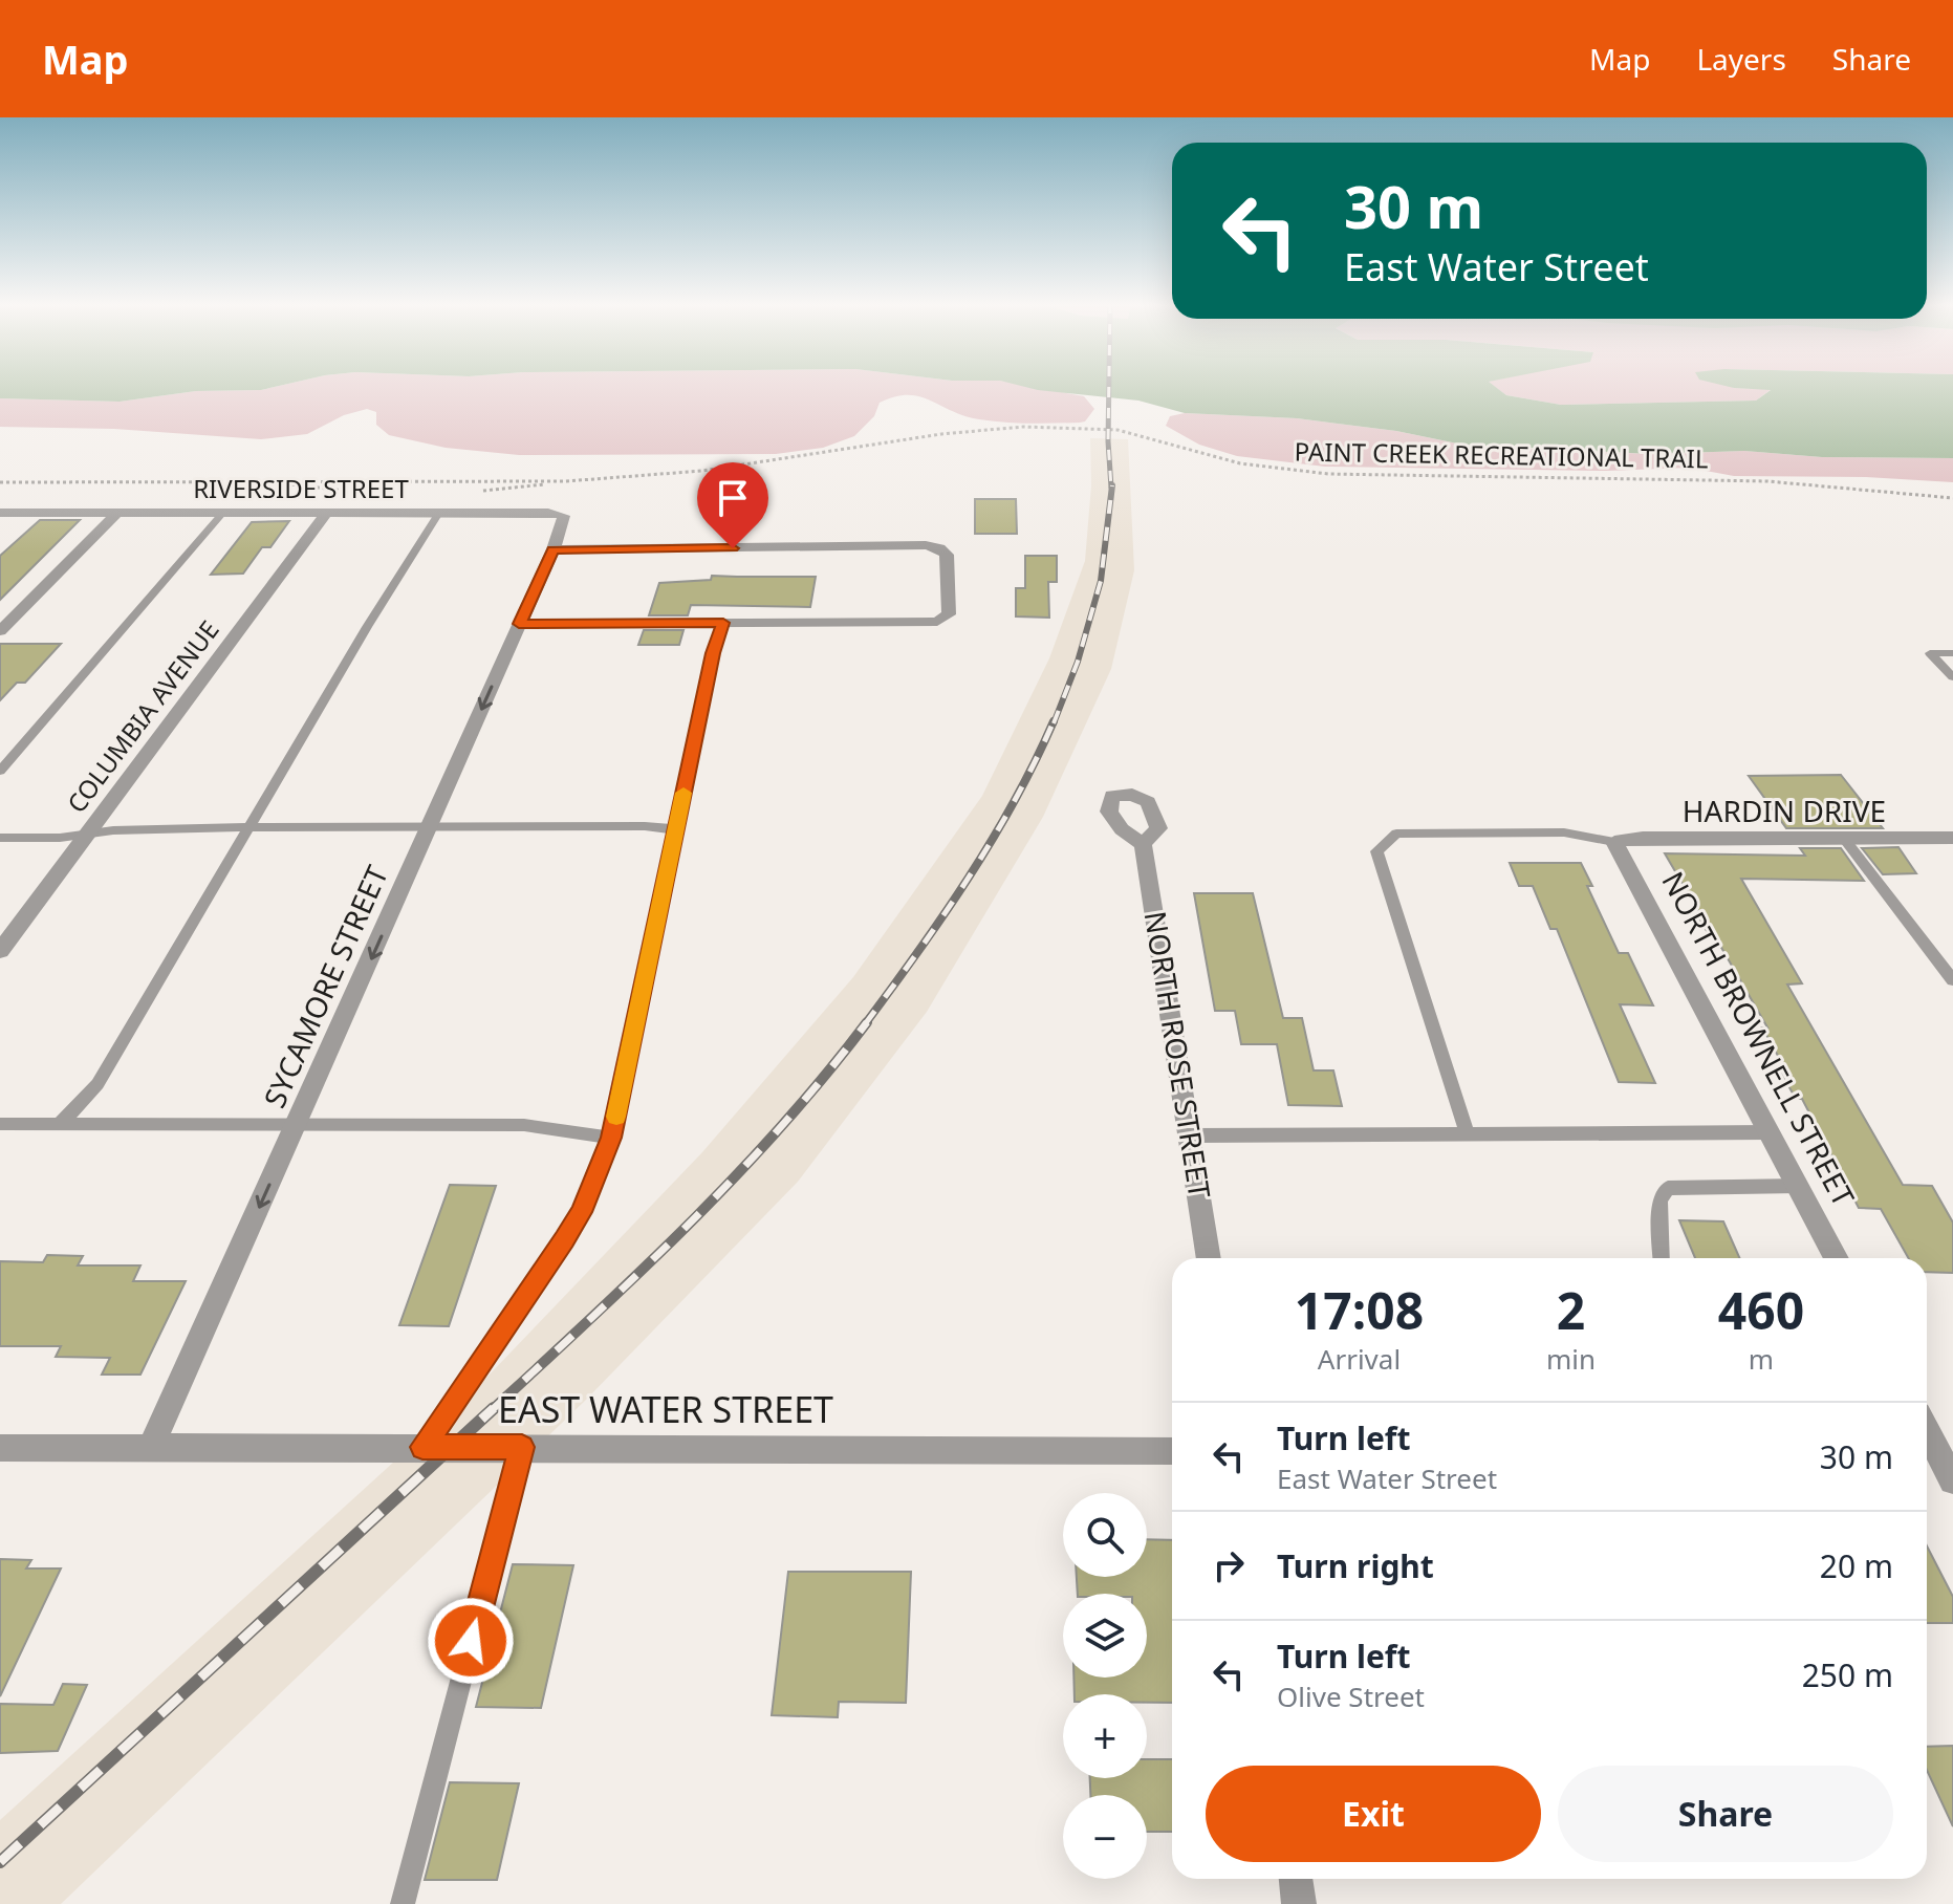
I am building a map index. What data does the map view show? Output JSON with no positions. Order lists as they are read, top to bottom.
{
  "streets": {
    "street": [
      "RIVERSIDE STREET",
      "COLUMBIA AVENUE",
      "HARDIN DRIVE",
      "SYCAMORE STREET",
      "NORTH BROWNELL STREET",
      "NORTH ROSE STREET",
      "EAST WATER STREET"
    ],
    "path": ["PAINT CREEK RECREATIONAL TRAIL"]
  },
  "crossings": [
    ["RIVERSIDE STREET", "COLUMBIA AVENUE"],
    ["RIVERSIDE STREET", "SYCAMORE STREET"],
    ["HARDIN DRIVE", "NORTH BROWNELL STREET"],
    ["SYCAMORE STREET", "EAST WATER STREET"]
  ],
  "one_way": ["SYCAMORE STREET"],
  "page": {
    "header": "Map",
    "nav": ["Map", "Layers", "Share"],
    "turn": ["30 m", "East Water Street"],
    "eta": [
      "17:08",
      "Arrival",
      "2",
      "min",
      "460",
      "m"
    ],
    "list": [
      {
        "name": "Turn left",
        "note": "East Water Street",
        "value": "30 m"
      },
      {
        "name": "Turn right",
        "value": "20 m"
      },
      {
        "name": "Turn left",
        "note": "Olive Street",
        "value": "250 m"
      }
    ],
    "map_buttons": ["+", "−"],
    "buttons": ["Exit", "Share"]
  }
}
